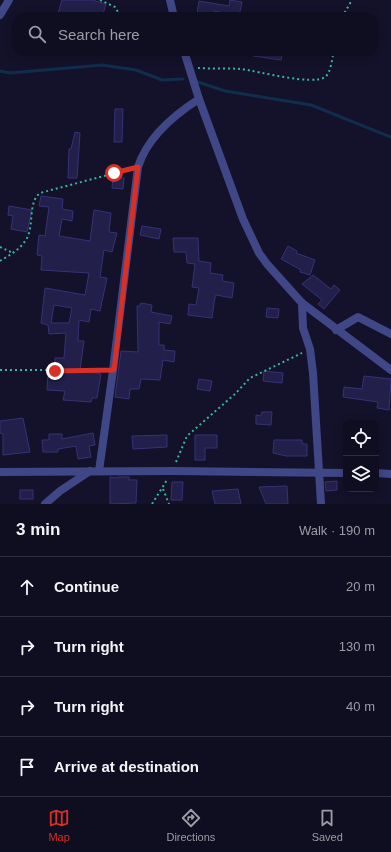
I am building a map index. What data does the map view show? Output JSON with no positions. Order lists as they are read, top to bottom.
{
  "page": {
    "search": "Search here",
    "heading": ["3 min", "Walk · 190 m"],
    "list": [
      ["Continue", "20 m"],
      ["Turn right", "130 m"],
      ["Turn right", "40 m"],
      "Arrive at destination"
    ],
    "nav": ["Map", "Directions", "Saved"]
  }
}
